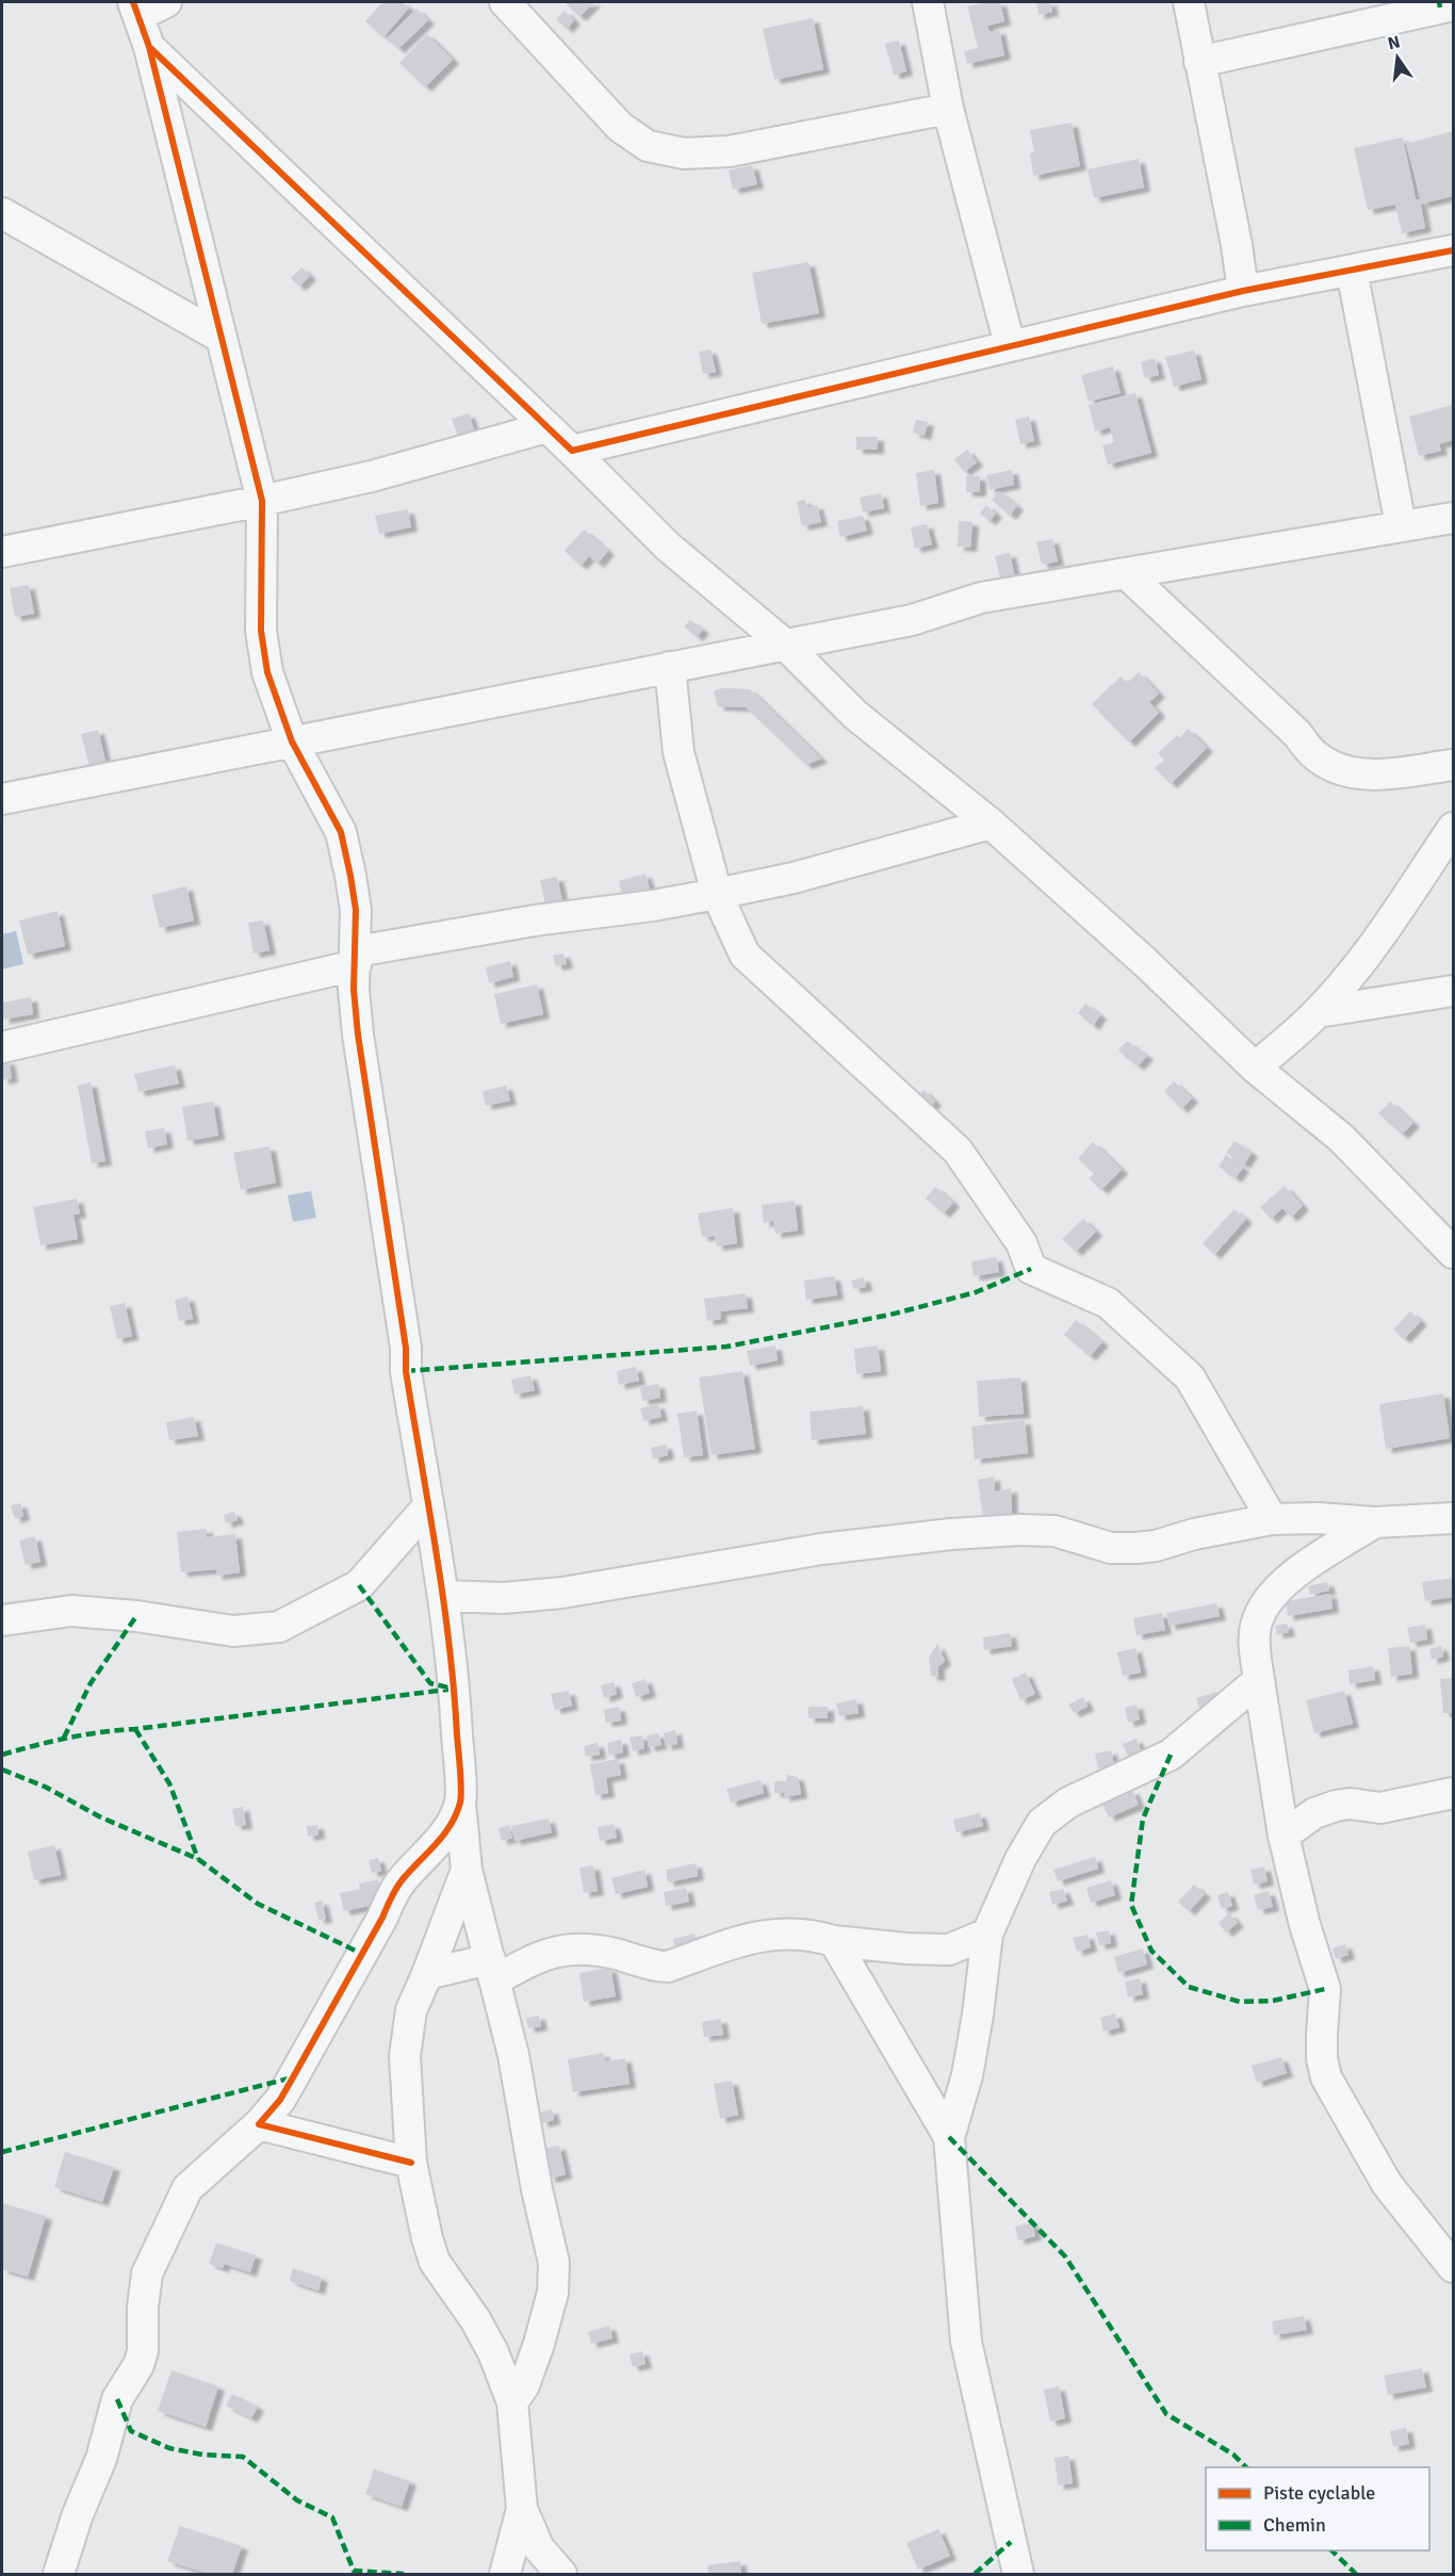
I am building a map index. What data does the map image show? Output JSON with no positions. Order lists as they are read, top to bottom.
{
  "legend": ["Piste cyclable", "Chemin"],
  "north": "top"
}
